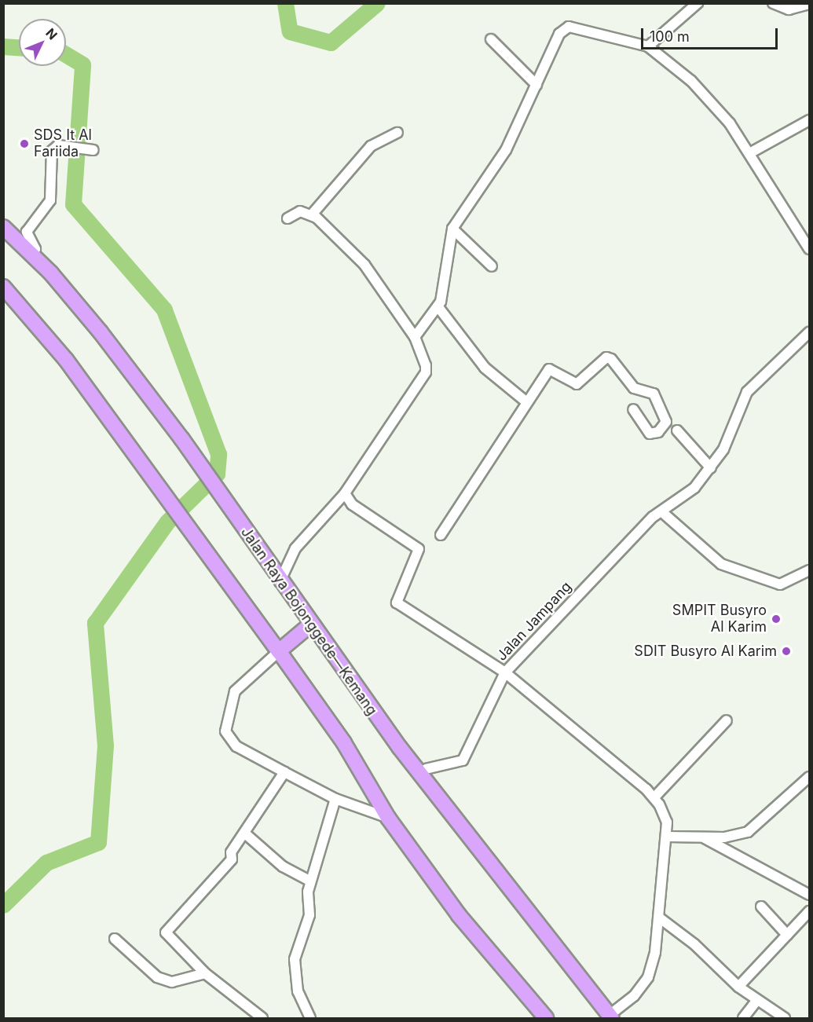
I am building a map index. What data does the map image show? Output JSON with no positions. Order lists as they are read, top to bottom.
{
  "streets": {
    "highway": ["Jalan Raya Bojonggede—Kemang"],
    "street": ["Jalan Jampang"]
  },
  "crossings": [
    ["Jalan Raya Bojonggede—Kemang", "Jalan Jampang"]
  ],
  "places": ["SDS It Al Fariida", "SMPIT Busyro Al Karim", "SDIT Busyro Al Karim"],
  "scale_bar": "100 m",
  "north": "top right"
}
